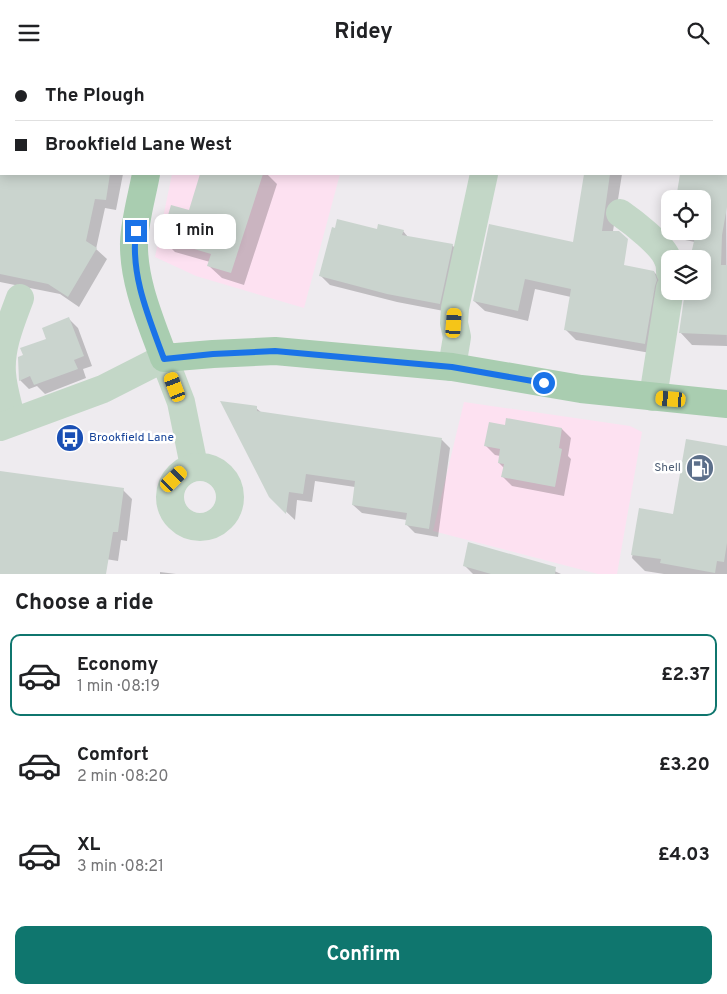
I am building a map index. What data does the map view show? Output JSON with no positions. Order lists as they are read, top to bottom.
{
  "places": {
    "bus stop": ["Brookfield Lane"],
    "fuel station": ["Shell"]
  },
  "page": {
    "header": "Ridey",
    "banner": ["The Plough", "Brookfield Lane West"],
    "bubble": "1 min",
    "heading": "Choose a ride",
    "list": [
      {
        "name": "Economy",
        "note": "1 min · 08:19",
        "value": "£2.37"
      },
      {
        "name": "Comfort",
        "note": "2 min · 08:20",
        "value": "£3.20"
      },
      {
        "name": "XL",
        "note": "3 min · 08:21",
        "value": "£4.03"
      }
    ],
    "buttons": "Confirm"
  }
}
